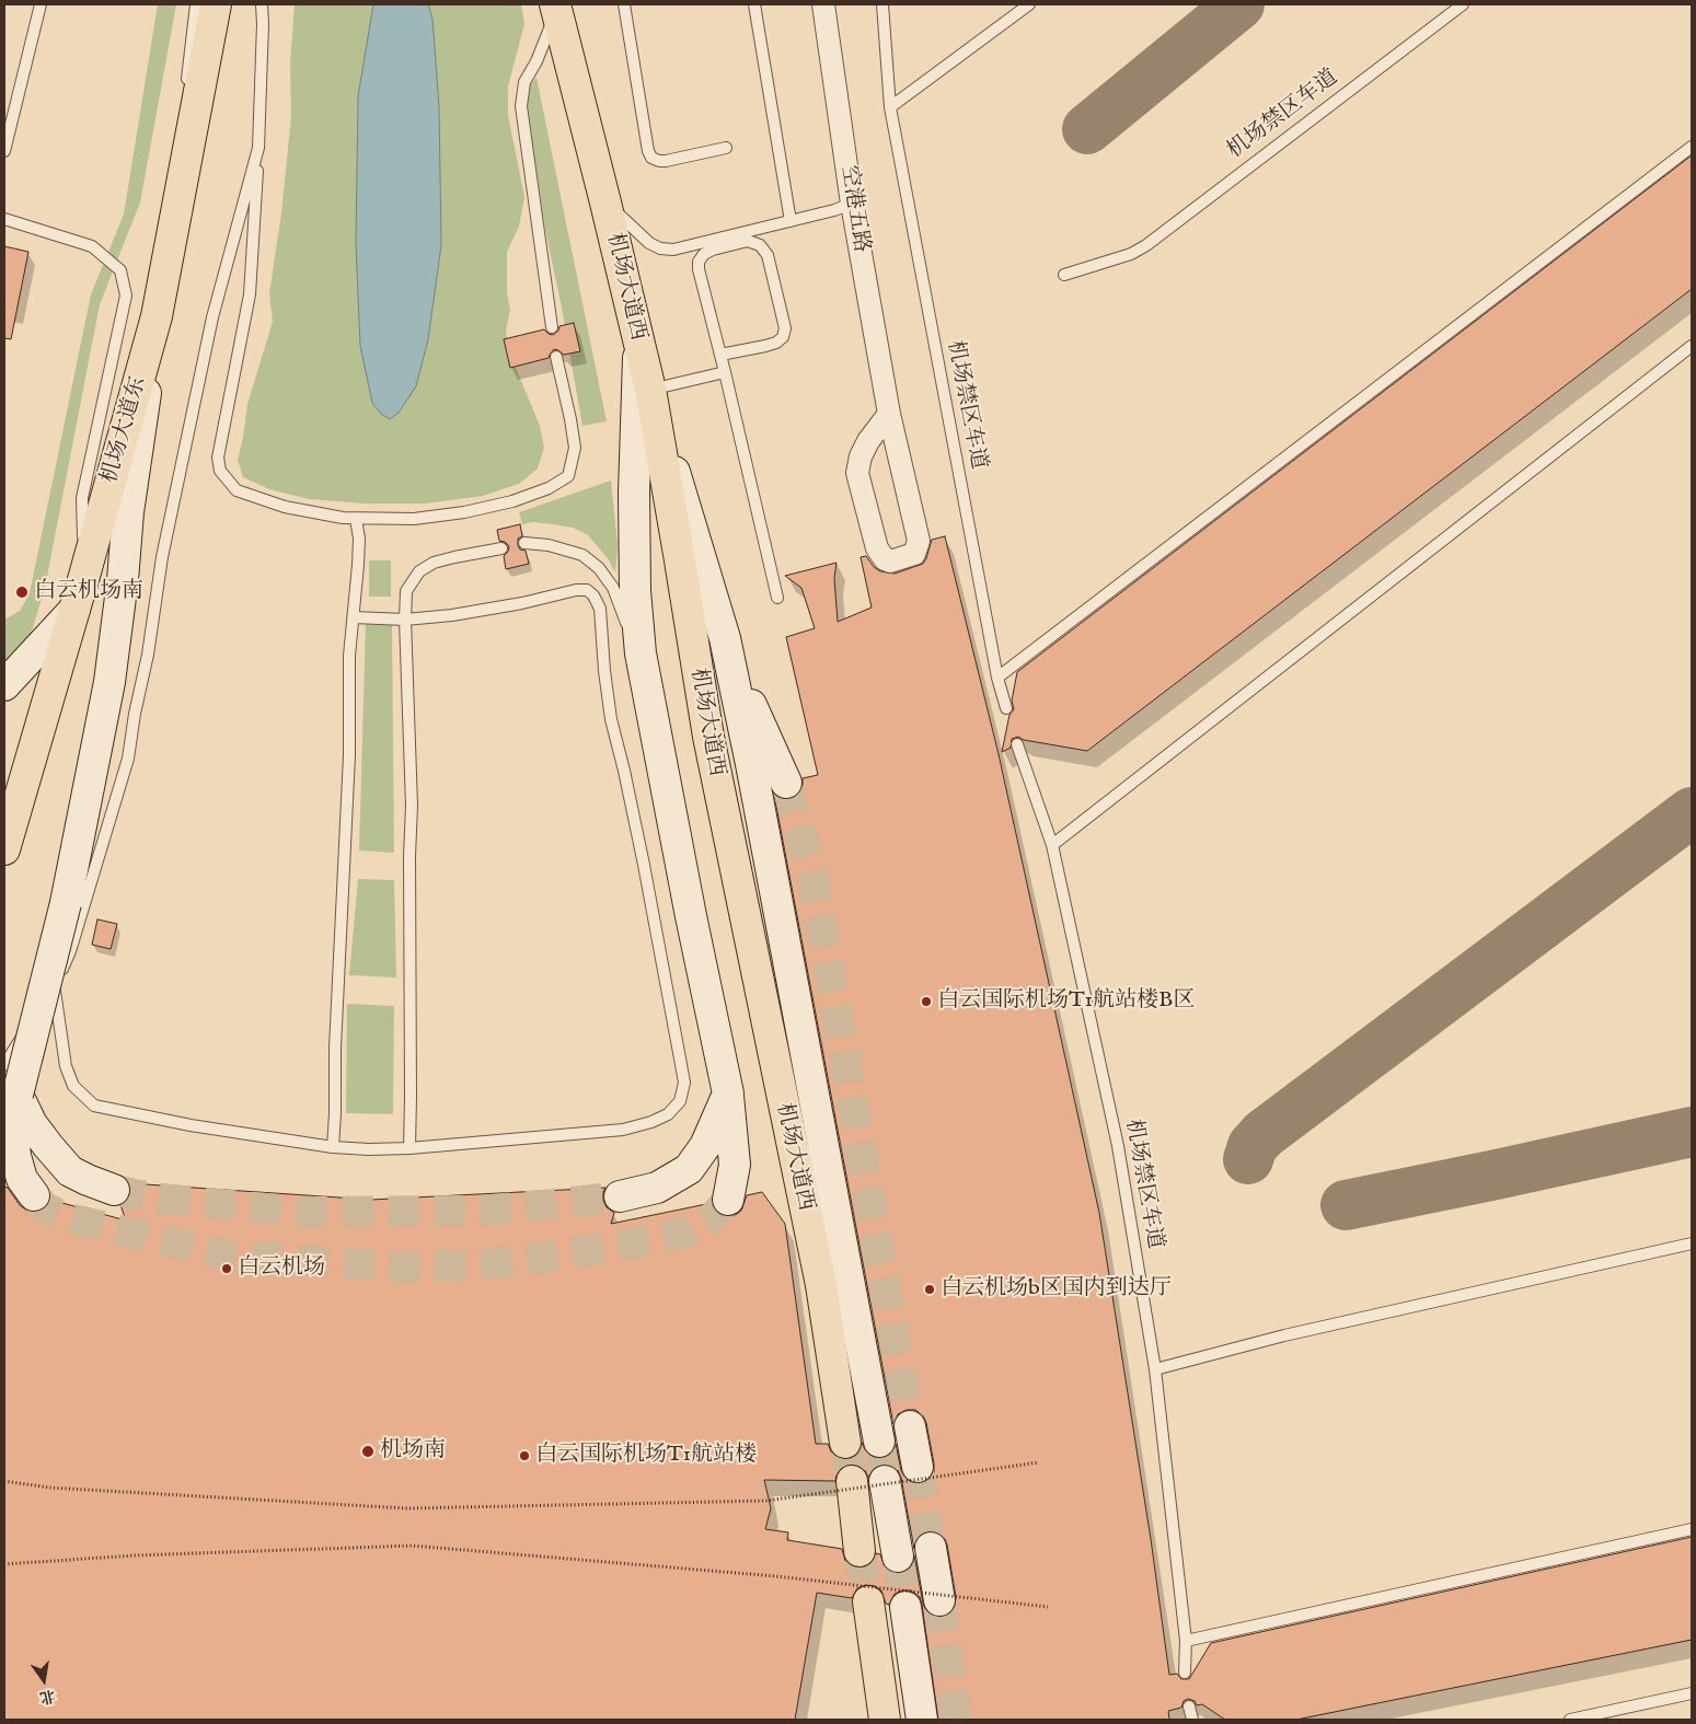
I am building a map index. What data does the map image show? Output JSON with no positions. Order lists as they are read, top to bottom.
{
  "streets": {
    "highway": ["机场大道西", "机场大道东"],
    "street": ["空港五路"],
    "lane": ["机场禁区车道"]
  },
  "places": [
    "白云机场南",
    "白云国际机场T1航站楼B区",
    "白云机场",
    "白云机场b区国内到达厅",
    "机场南",
    "白云国际机场T1航站楼"
  ],
  "north": "bottom"
}
